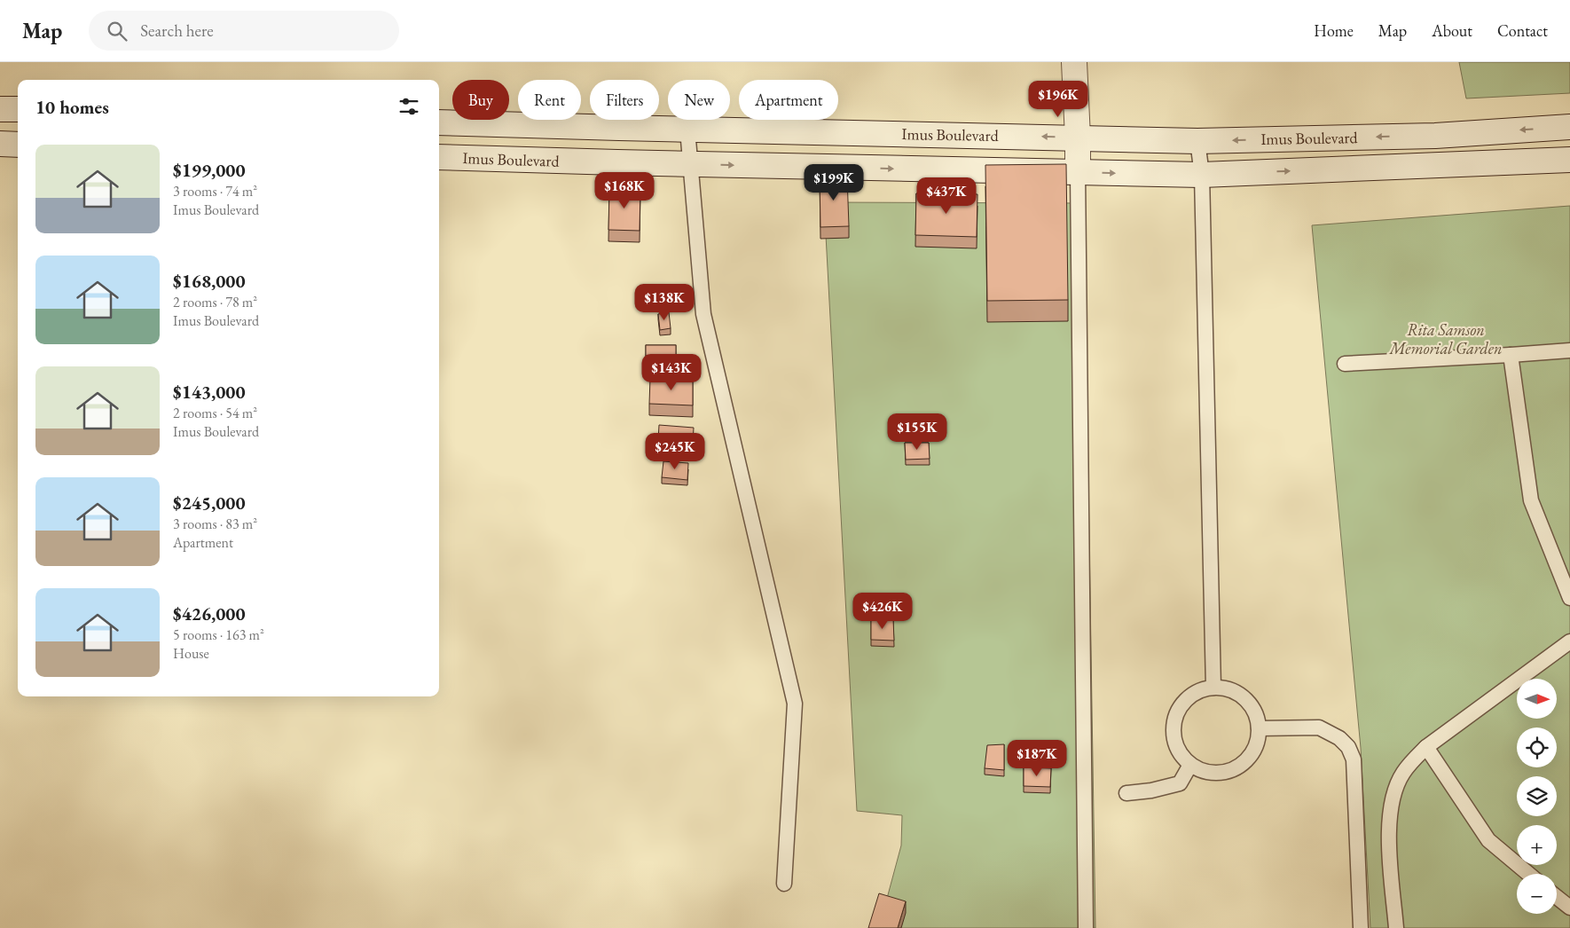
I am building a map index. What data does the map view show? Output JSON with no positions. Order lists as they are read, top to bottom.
{
  "streets": {
    "main road": ["Imus Boulevard"]
  },
  "parks": ["Rita Samson Memorial Garden"],
  "north": "right",
  "page": {
    "header": "Map",
    "search": "Search here",
    "nav": [
      "Home",
      "Map",
      "About",
      "Contact"
    ],
    "chip": [
      "Buy",
      "Rent",
      "Filters",
      "New",
      "Apartment"
    ],
    "heading": "10 homes",
    "price": [
      "$196K",
      "$199K",
      "$168K",
      "$437K",
      "$138K",
      "$143K",
      "$155K",
      "$245K",
      "$426K",
      "$187K"
    ],
    "list": [
      {
        "name": "$199,000",
        "note": "3 rooms · 74 m² · Imus Boulevard"
      },
      {
        "name": "$168,000",
        "note": "2 rooms · 78 m² · Imus Boulevard"
      },
      {
        "name": "$143,000",
        "note": "2 rooms · 54 m² · Imus Boulevard"
      },
      {
        "name": "$245,000",
        "note": "3 rooms · 83 m² · Apartment"
      },
      {
        "name": "$426,000",
        "note": "5 rooms · 163 m² · House"
      }
    ],
    "map_buttons": ["+", "−"]
  }
}
